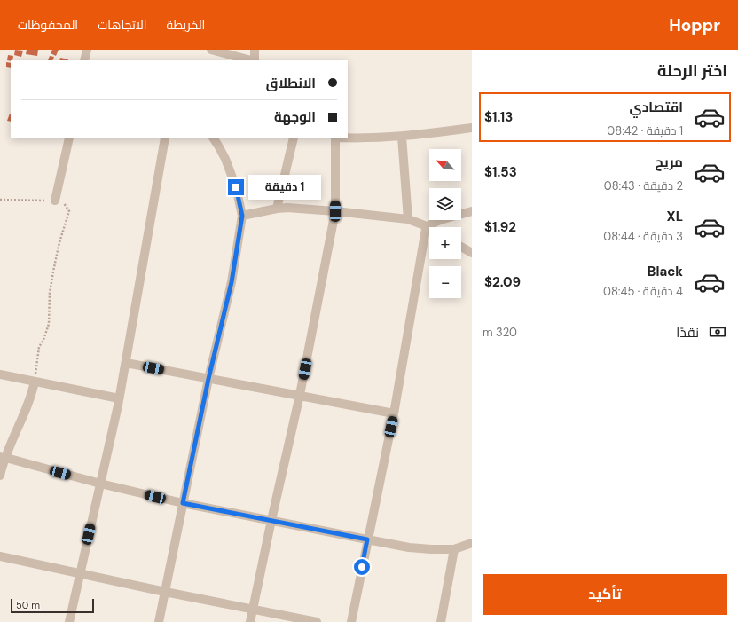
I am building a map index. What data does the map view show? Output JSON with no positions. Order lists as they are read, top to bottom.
{
  "scale_bar": "50 m",
  "north": "top left",
  "page": {
    "header": "Hoppr",
    "nav": ["الخريطة", "الاتجاهات", "المحفوظات"],
    "heading": "اختر الرحلة",
    "banner": ["الانطلاق", "الوجهة"],
    "list": [
      {
        "name": "اقتصادي",
        "note": "1 دقيقة · 08:42",
        "value": "$1.13"
      },
      {
        "name": "مريح",
        "note": "2 دقيقة · 08:43",
        "value": "$1.53"
      },
      {
        "name": "XL",
        "note": "3 دقيقة · 08:44",
        "value": "$1.92"
      },
      {
        "name": "Black",
        "note": "4 دقيقة · 08:45",
        "value": "$2.09"
      }
    ],
    "map_buttons": ["+", "−"],
    "bubble": "1 دقيقة",
    "pay": ["نقدًا", "320 m"],
    "buttons": "تأكيد",
    "scale": "50 m"
  }
}
